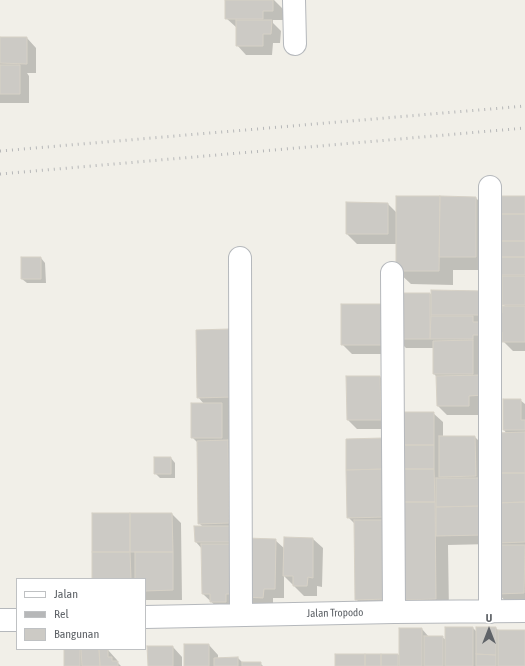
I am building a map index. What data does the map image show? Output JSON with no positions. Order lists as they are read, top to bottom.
{
  "streets": {
    "street": ["Jalan Tropodo"]
  },
  "legend": ["Jalan", "Rel", "Bangunan"],
  "north": "top"
}
